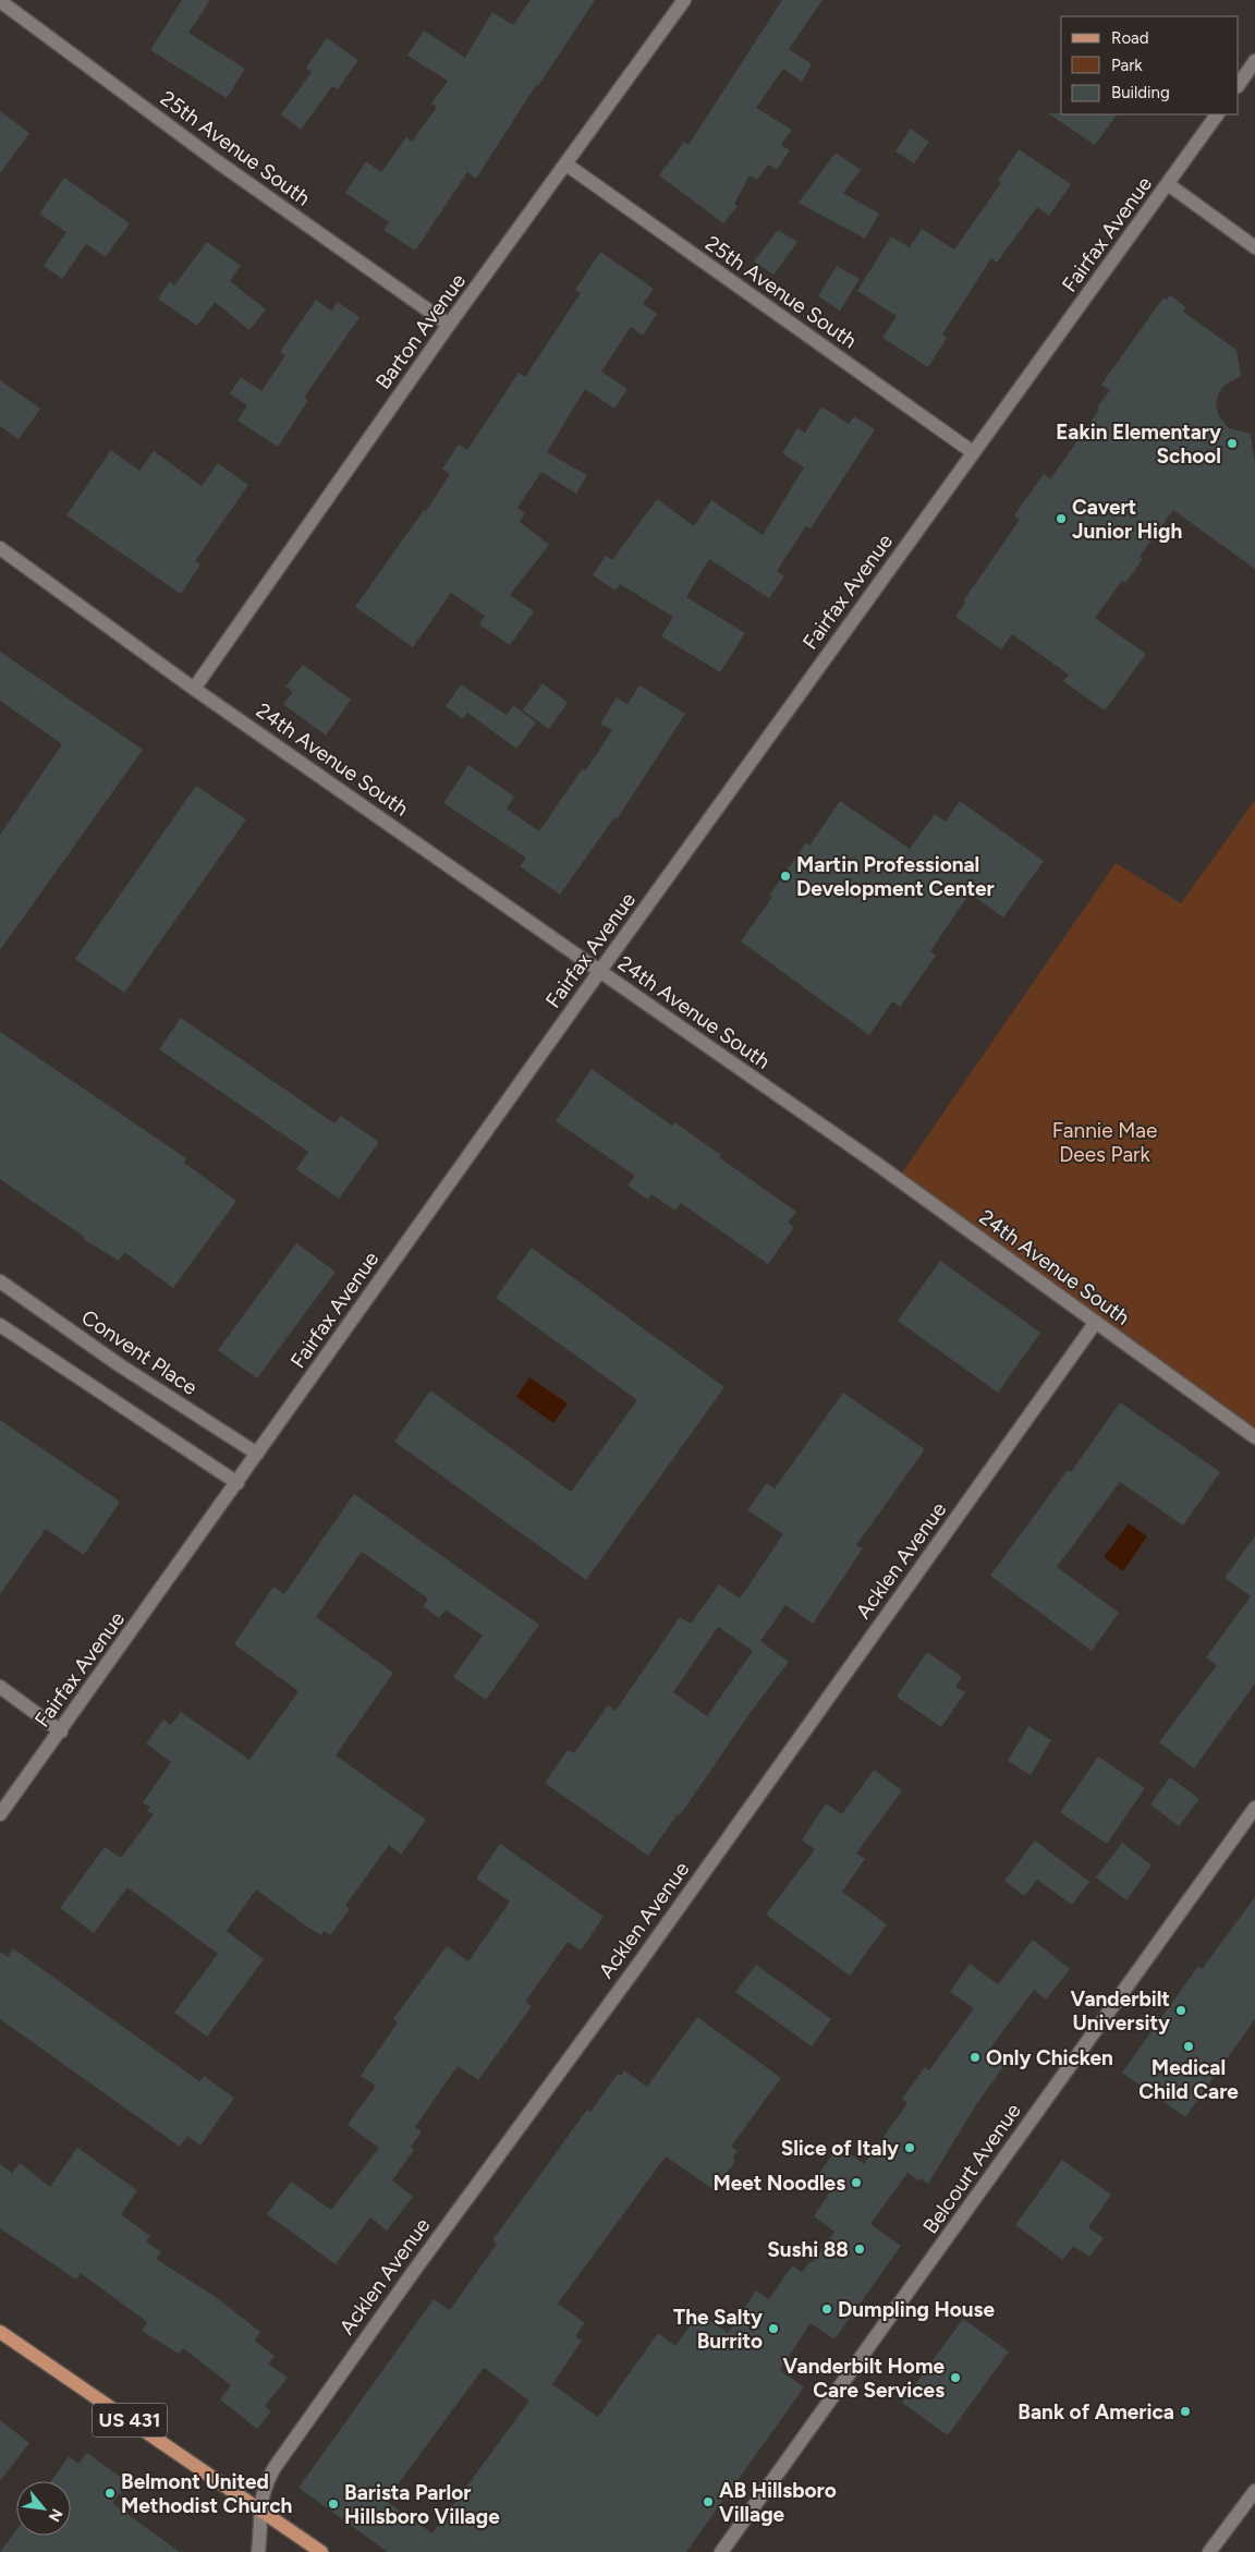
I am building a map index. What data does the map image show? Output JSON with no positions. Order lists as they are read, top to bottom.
{
  "streets": {
    "main road": ["US 431"],
    "street": [
      "25th Avenue South",
      "Fairfax Avenue",
      "Barton Avenue",
      "24th Avenue South",
      "Convent Place",
      "Acklen Avenue",
      "Belcourt Avenue"
    ]
  },
  "crossings": [
    ["25th Avenue South", "Fairfax Avenue"],
    ["25th Avenue South", "Barton Avenue"],
    ["Fairfax Avenue", "24th Avenue South"],
    ["Fairfax Avenue", "Convent Place"],
    ["Barton Avenue", "24th Avenue South"],
    ["24th Avenue South", "Acklen Avenue"],
    ["Acklen Avenue", "US 431"]
  ],
  "parks": ["Fannie Mae Dees Park"],
  "places": [
    "Eakin Elementary School",
    "Cavert Junior High",
    "Martin Professional Development Center",
    "Vanderbilt University",
    "Medical Child Care",
    "Only Chicken",
    "Slice of Italy",
    "Meet Noodles",
    "Sushi 88",
    "Dumpling House",
    "The Salty Burrito",
    "Vanderbilt Home Care Services",
    "Bank of America",
    "Belmont United Methodist Church",
    "AB Hillsboro Village",
    "Barista Parlor Hillsboro Village"
  ],
  "legend": ["Road", "Park", "Building"],
  "north": "bottom right"
}
